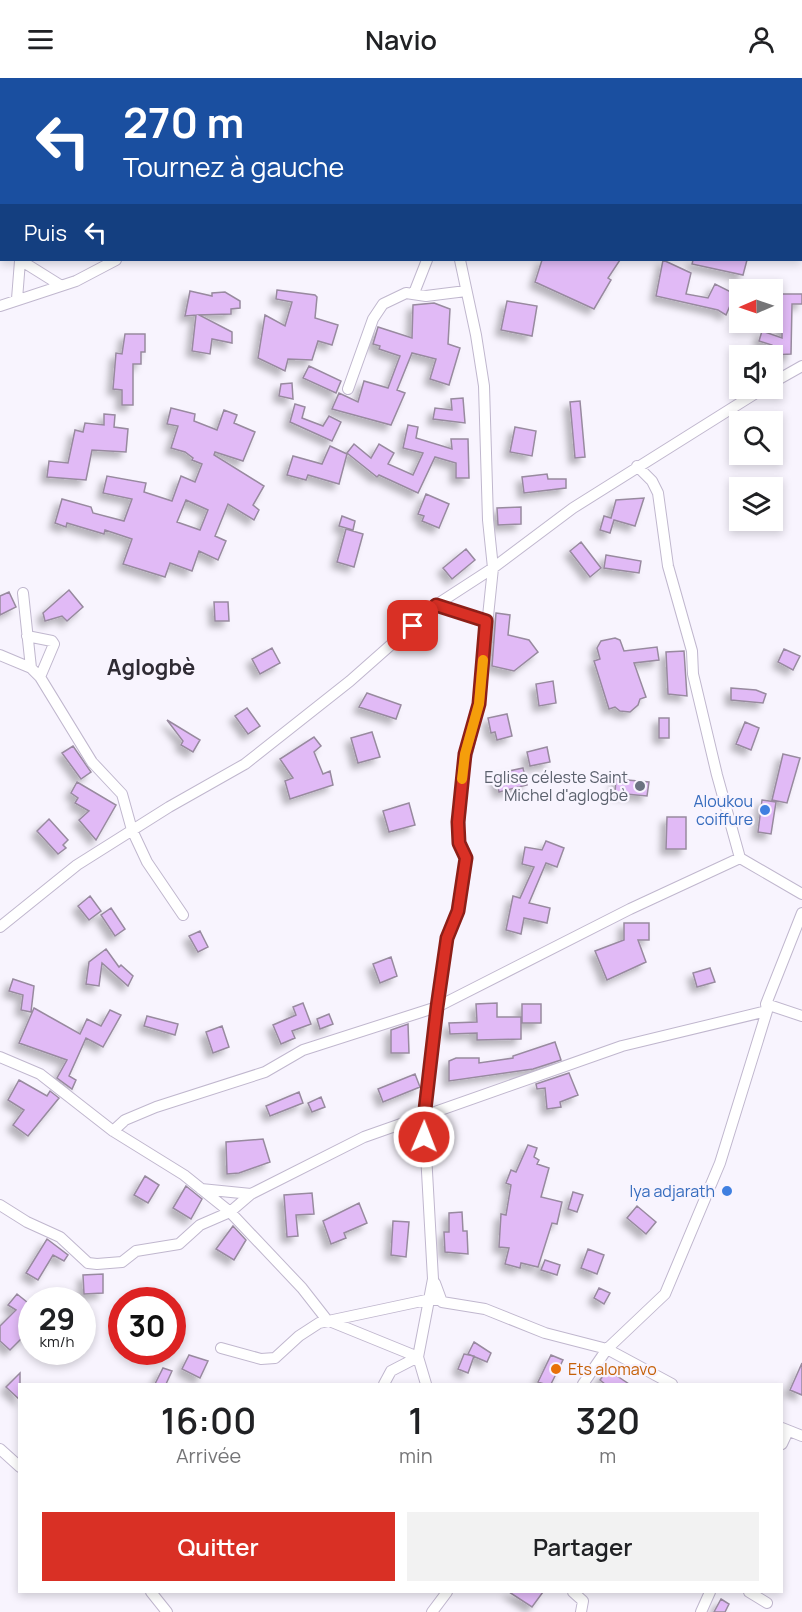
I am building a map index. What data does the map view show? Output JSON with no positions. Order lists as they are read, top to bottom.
{
  "districts": ["Aglogbè"],
  "places": [
    "Eglise céleste Saint Michel d'aglogbè",
    "Aloukou coiffure",
    "Iya adjarath",
    "Ets alomavo"
  ],
  "north": "left",
  "page": {
    "header": "Navio",
    "turn": ["270 m", "Tournez à gauche"],
    "then": "Puis",
    "speed": "29 km/h",
    "limit": "30",
    "eta": [
      "16:00",
      "Arrivée",
      "1",
      "min",
      "320",
      "m"
    ],
    "buttons": ["Quitter", "Partager"]
  }
}
